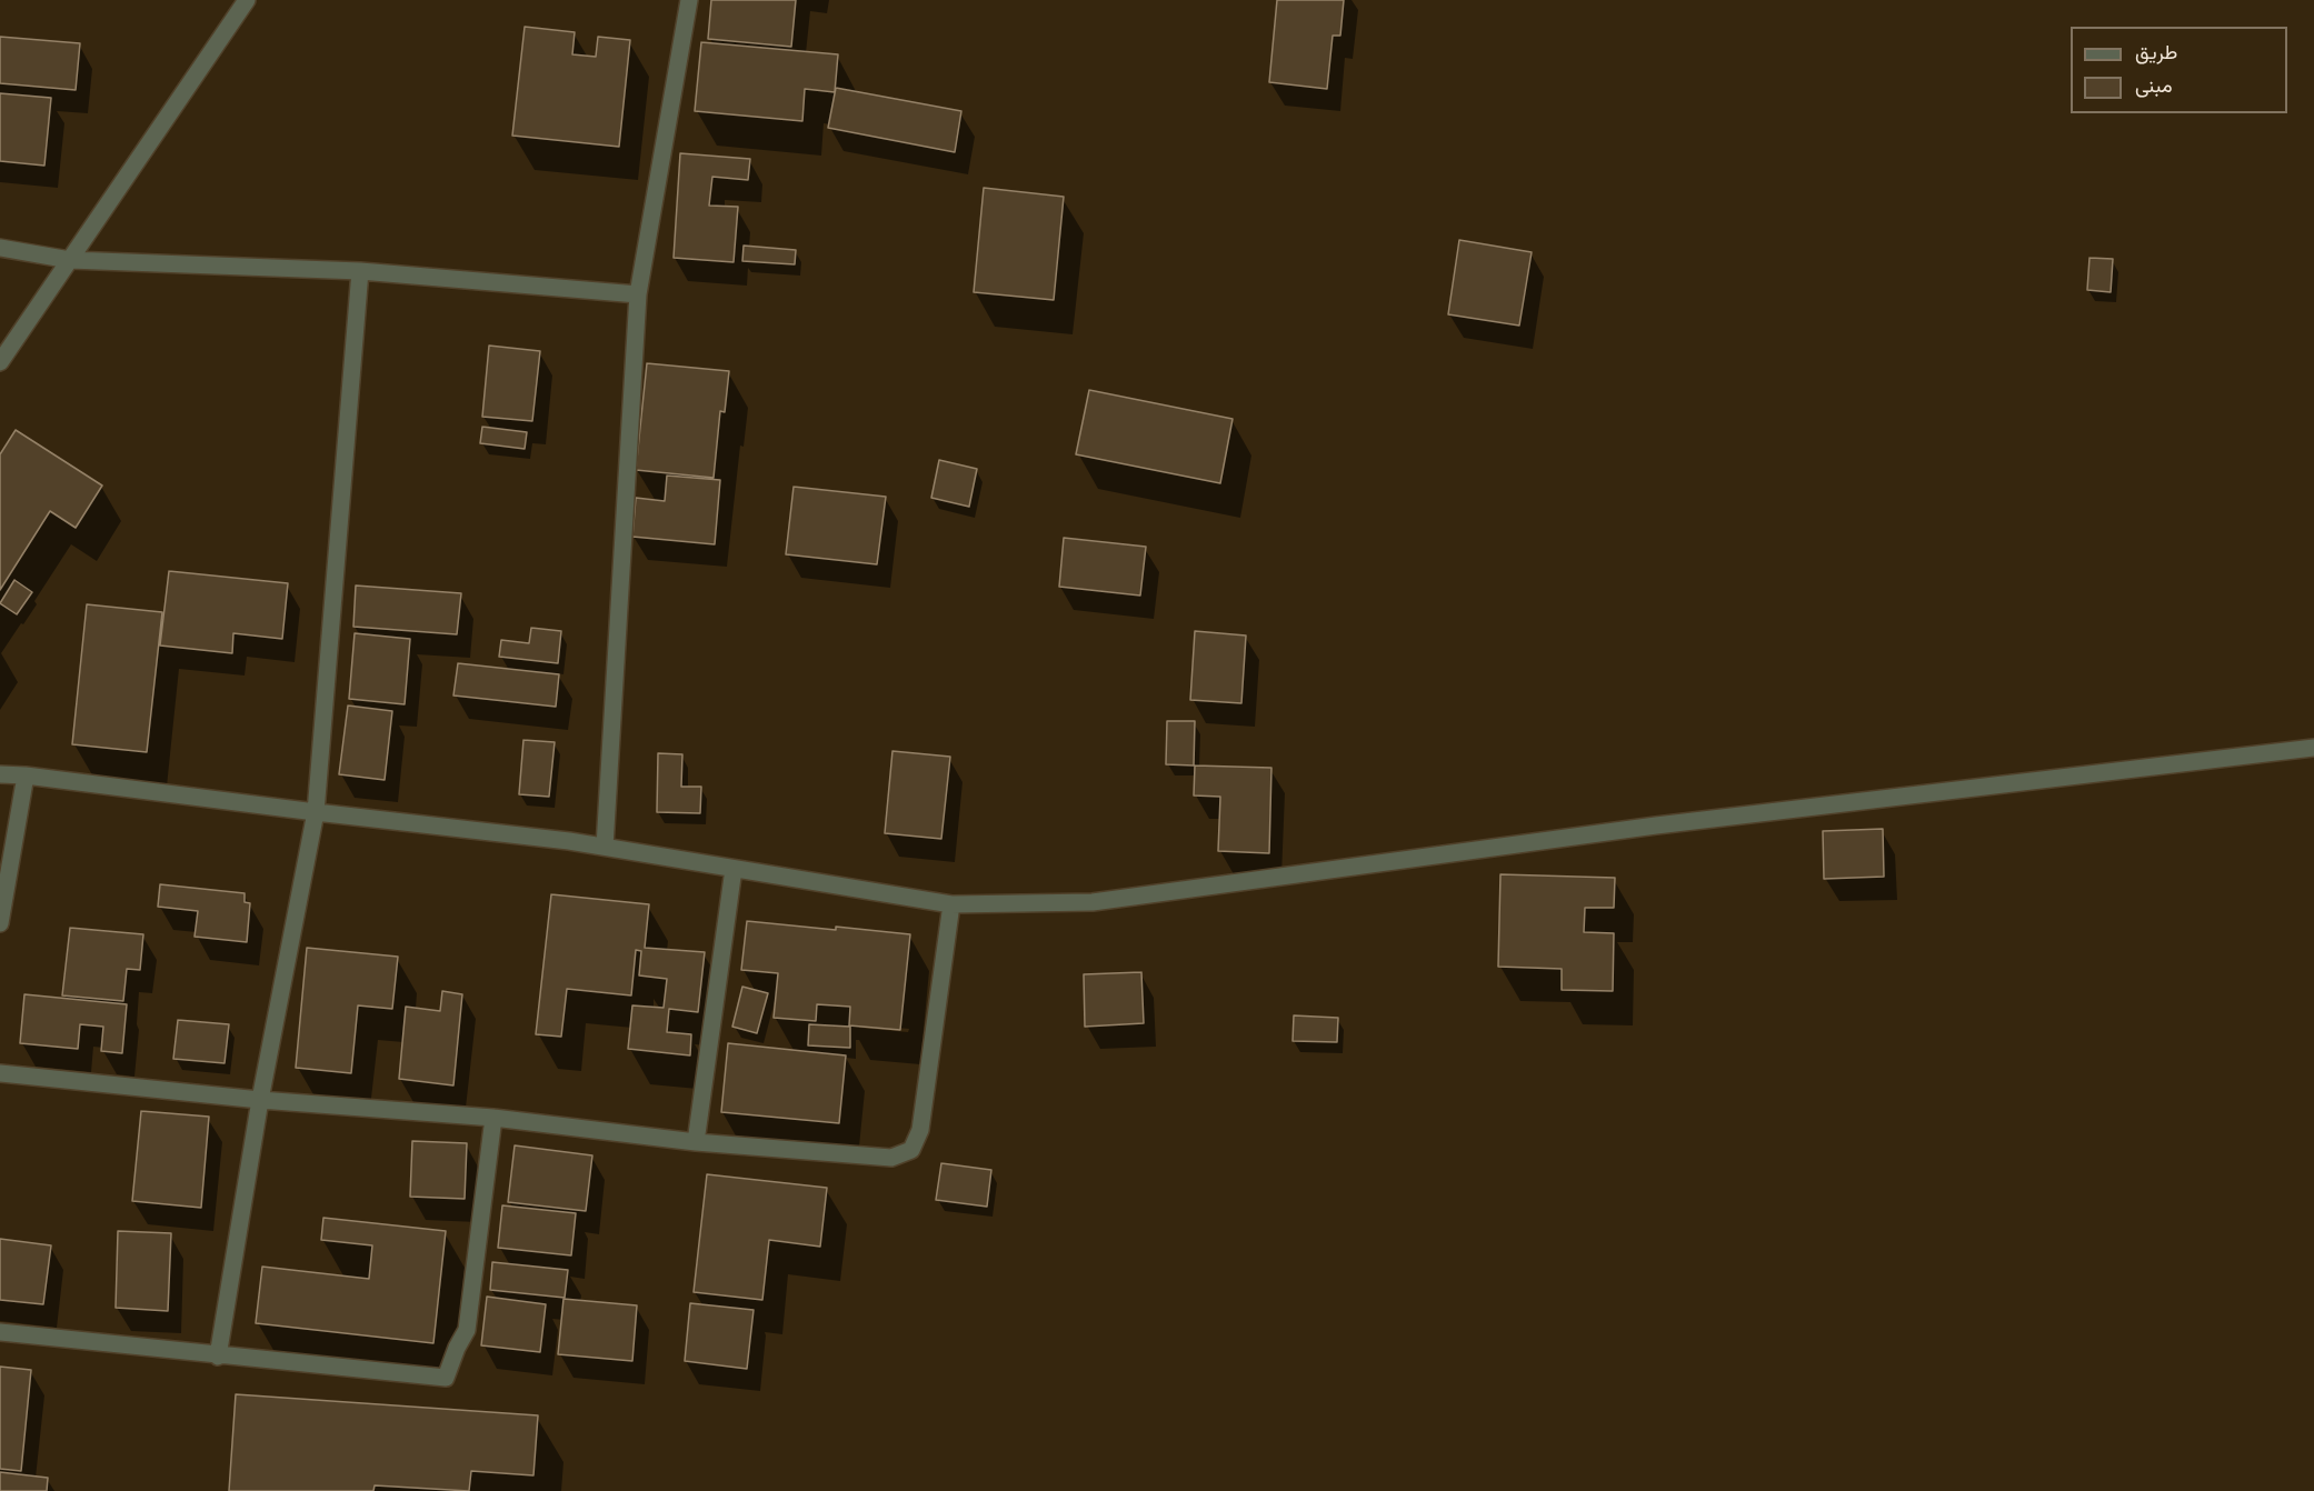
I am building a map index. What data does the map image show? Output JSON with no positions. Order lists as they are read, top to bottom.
{
  "legend": ["طريق", "مبنى"]
}
